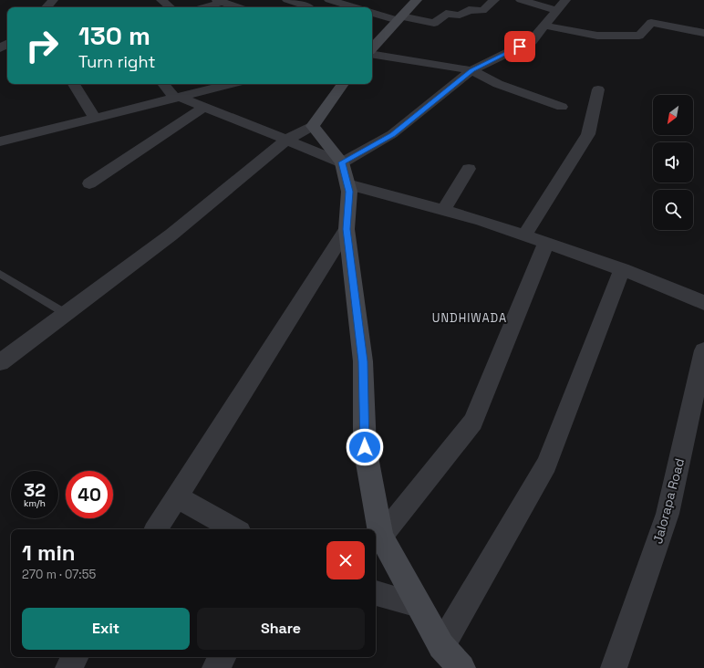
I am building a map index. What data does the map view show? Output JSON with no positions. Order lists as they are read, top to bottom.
{
  "streets": {
    "street": ["Jalorapa Road"]
  },
  "districts": ["UNDHIWADA"],
  "north": "bottom left",
  "page": {
    "turn": ["130 m", "Turn right"],
    "speed": "32 km/h",
    "limit": "40",
    "heading": ["1 min", "270 m · 07:55"],
    "buttons": ["Exit", "Share"]
  }
}
